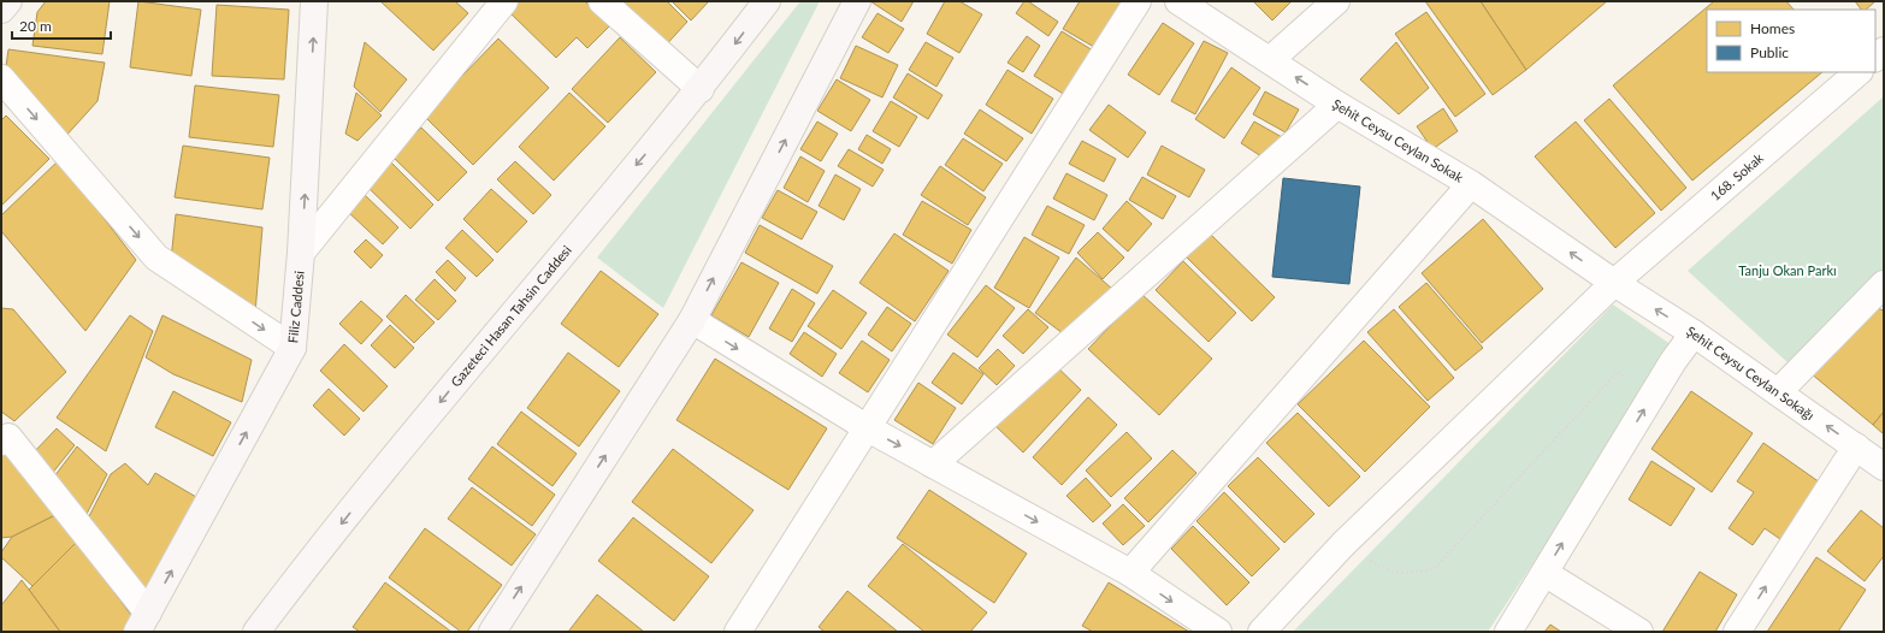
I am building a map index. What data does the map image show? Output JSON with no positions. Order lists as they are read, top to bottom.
{
  "streets": {
    "main road": ["Filiz Caddesi", "Gazeteci Hasan Tahsin Caddesi"],
    "street": ["Şehit Ceysu Ceylan Sokak", "168. Sokak", "Şehit Ceysu Ceylan Sokağı"]
  },
  "crossings": [
    ["Şehit Ceysu Ceylan Sokak", "168. Sokak"],
    ["Şehit Ceysu Ceylan Sokak", "Şehit Ceysu Ceylan Sokağı"],
    ["168. Sokak", "Şehit Ceysu Ceylan Sokağı"]
  ],
  "one_way": ["Şehit Ceysu Ceylan Sokak", "Filiz Caddesi", "Şehit Ceysu Ceylan Sokağı"],
  "parks": ["Tanju Okan Parkı"],
  "legend": ["Homes", "Public"],
  "scale_bar": "20 m"
}
